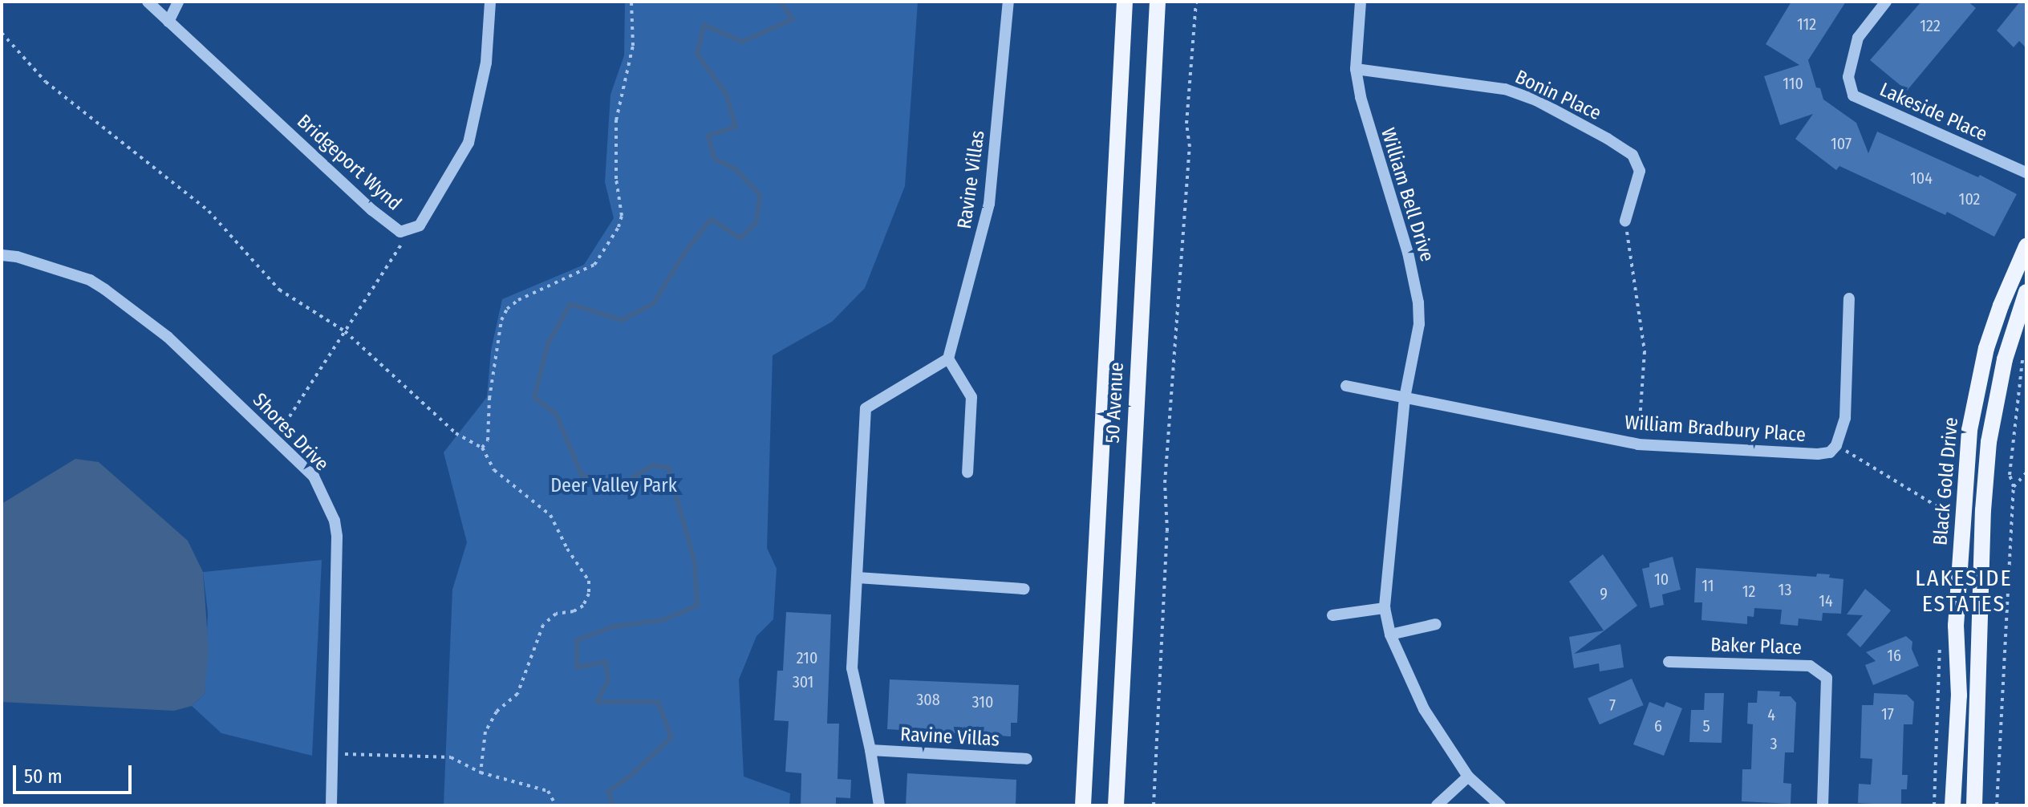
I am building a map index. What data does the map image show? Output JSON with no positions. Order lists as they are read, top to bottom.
{
  "streets": {
    "main road": ["50 Avenue", "Black Gold Drive"],
    "street": [
      "Bonin Place",
      "Lakeside Place",
      "Bridgeport Wynd",
      "Ravine Villas",
      "William Bell Drive",
      "William Bradbury Place",
      "Shores Drive",
      "Baker Place"
    ]
  },
  "crossings": [
    ["Bonin Place", "William Bell Drive"],
    ["William Bell Drive", "William Bradbury Place"]
  ],
  "districts": ["LAKESIDE ESTATES"],
  "parks": ["Deer Valley Park"],
  "house_numbers": [
    "112",
    "122",
    "110",
    "107",
    "104",
    "102",
    "10",
    "11",
    "13",
    "12",
    "9",
    "14",
    "16",
    "210",
    "301",
    "308",
    "310",
    "7",
    "17",
    "4",
    "6",
    "5",
    "3"
  ],
  "scale_bar": "50 m"
}
